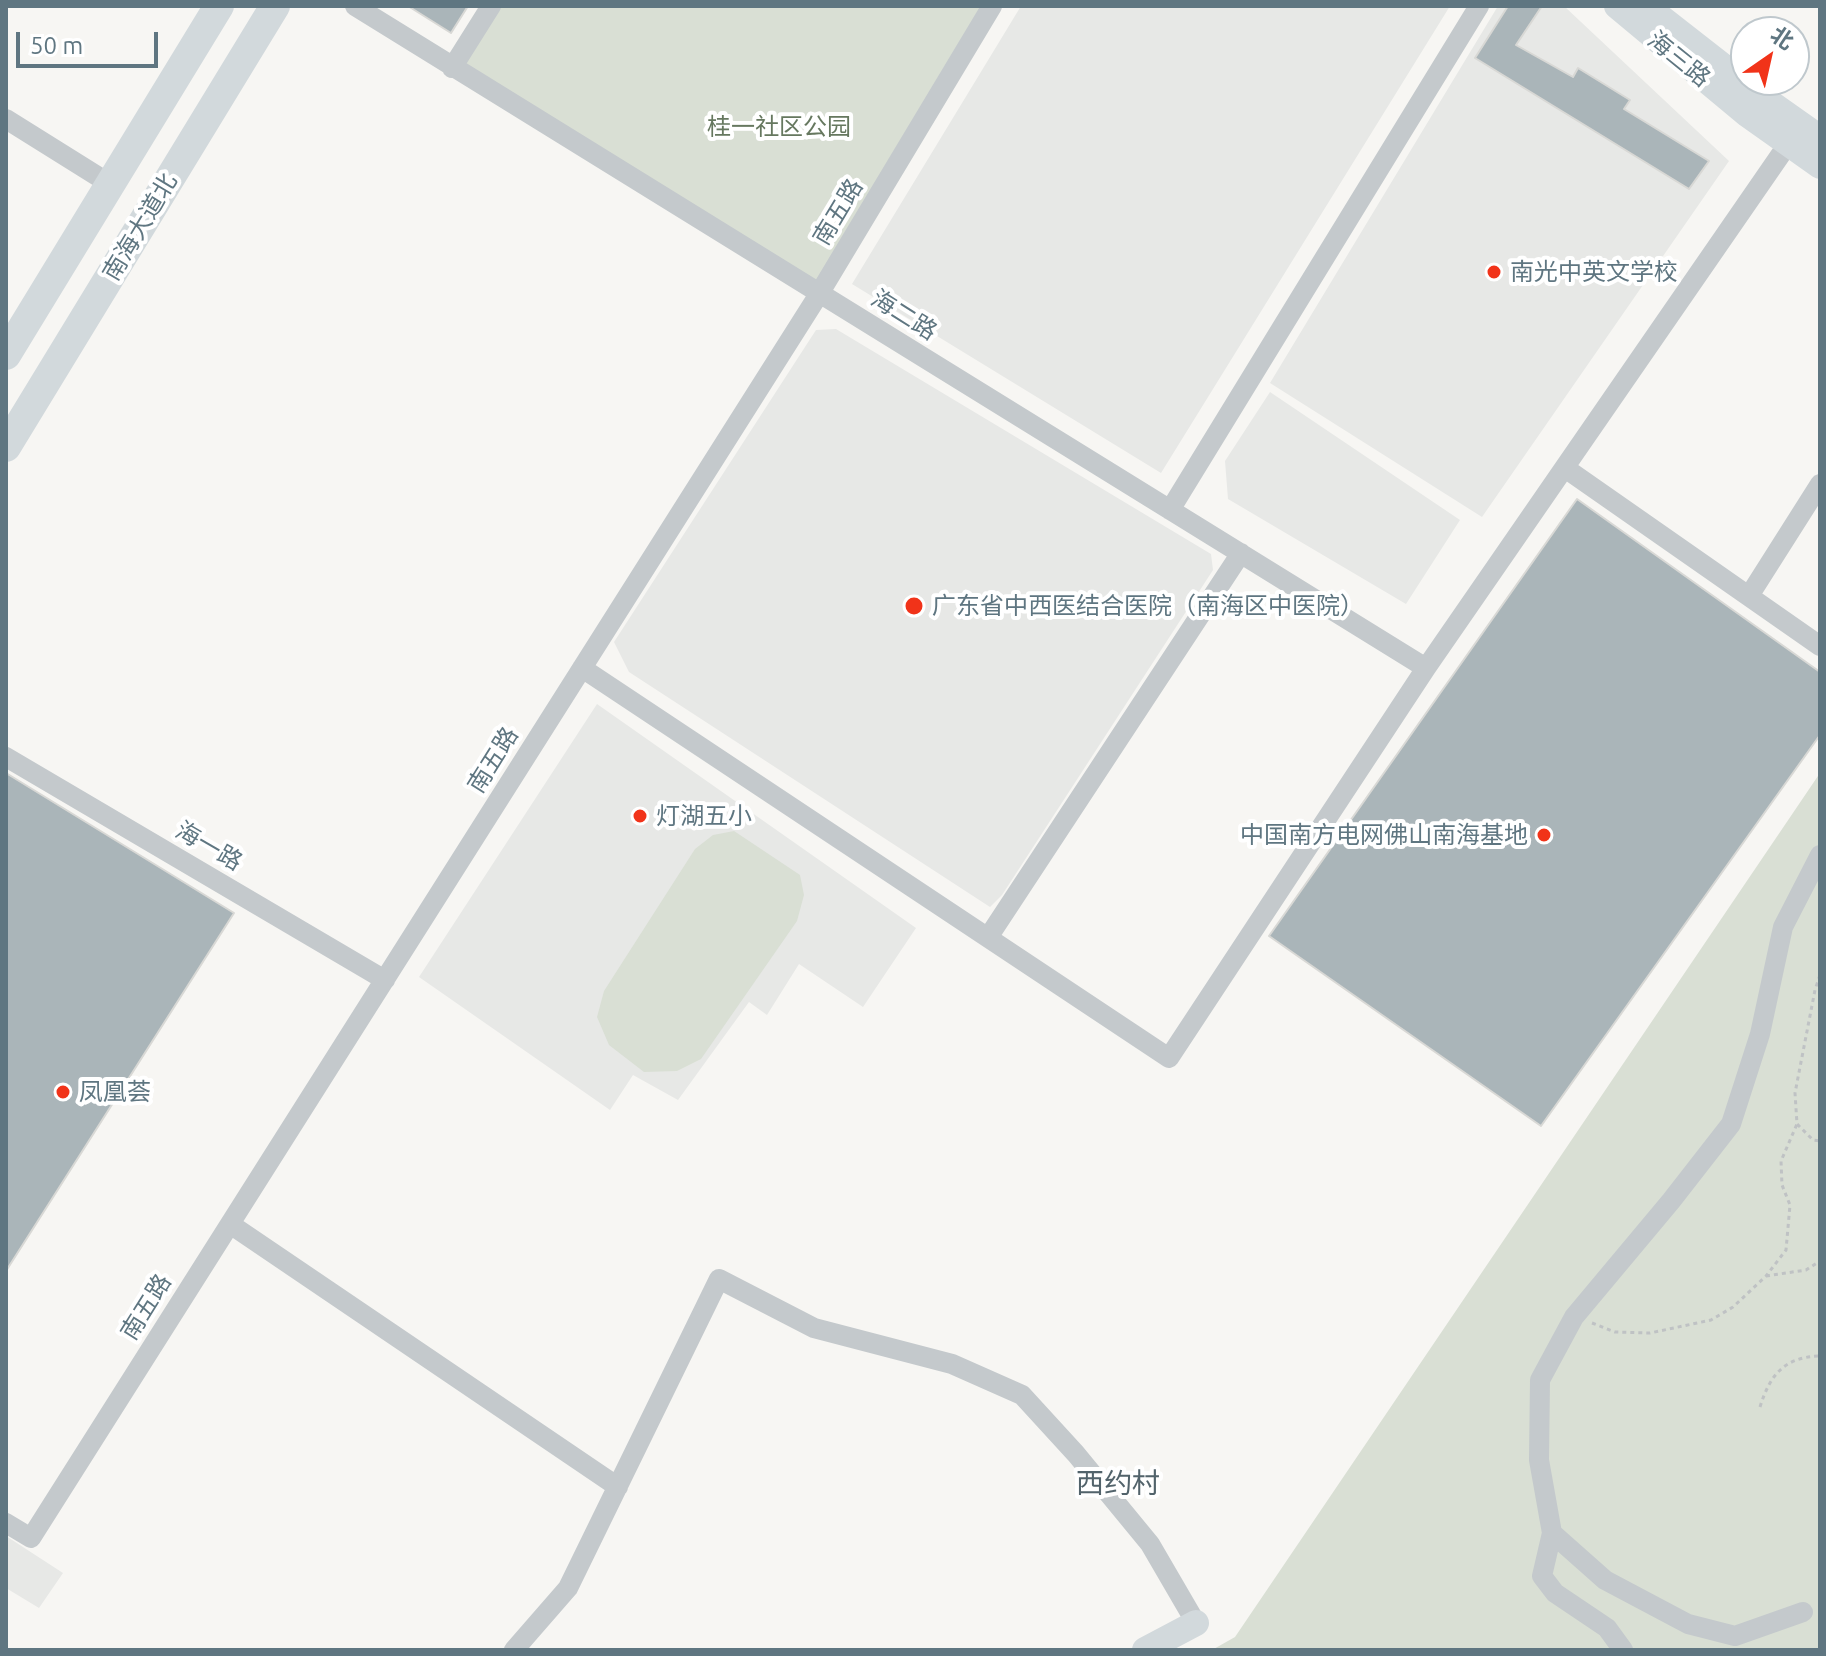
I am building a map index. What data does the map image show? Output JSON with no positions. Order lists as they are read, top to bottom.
{
  "streets": {
    "highway": ["南海大道北"],
    "main road": ["海三路"],
    "street": ["南五路", "海二路", "海一路"]
  },
  "crossings": [
    ["南五路", "海二路"],
    ["南五路", "海一路"]
  ],
  "districts": ["西约村"],
  "parks": ["桂一社区公园"],
  "places": [
    "南光中英文学校",
    "广东省中西医结合医院（南海区中医院）",
    "灯湖五小",
    "中国南方电网佛山南海基地",
    "凤凰荟"
  ],
  "scale_bar": "50 m",
  "north": "top right"
}
